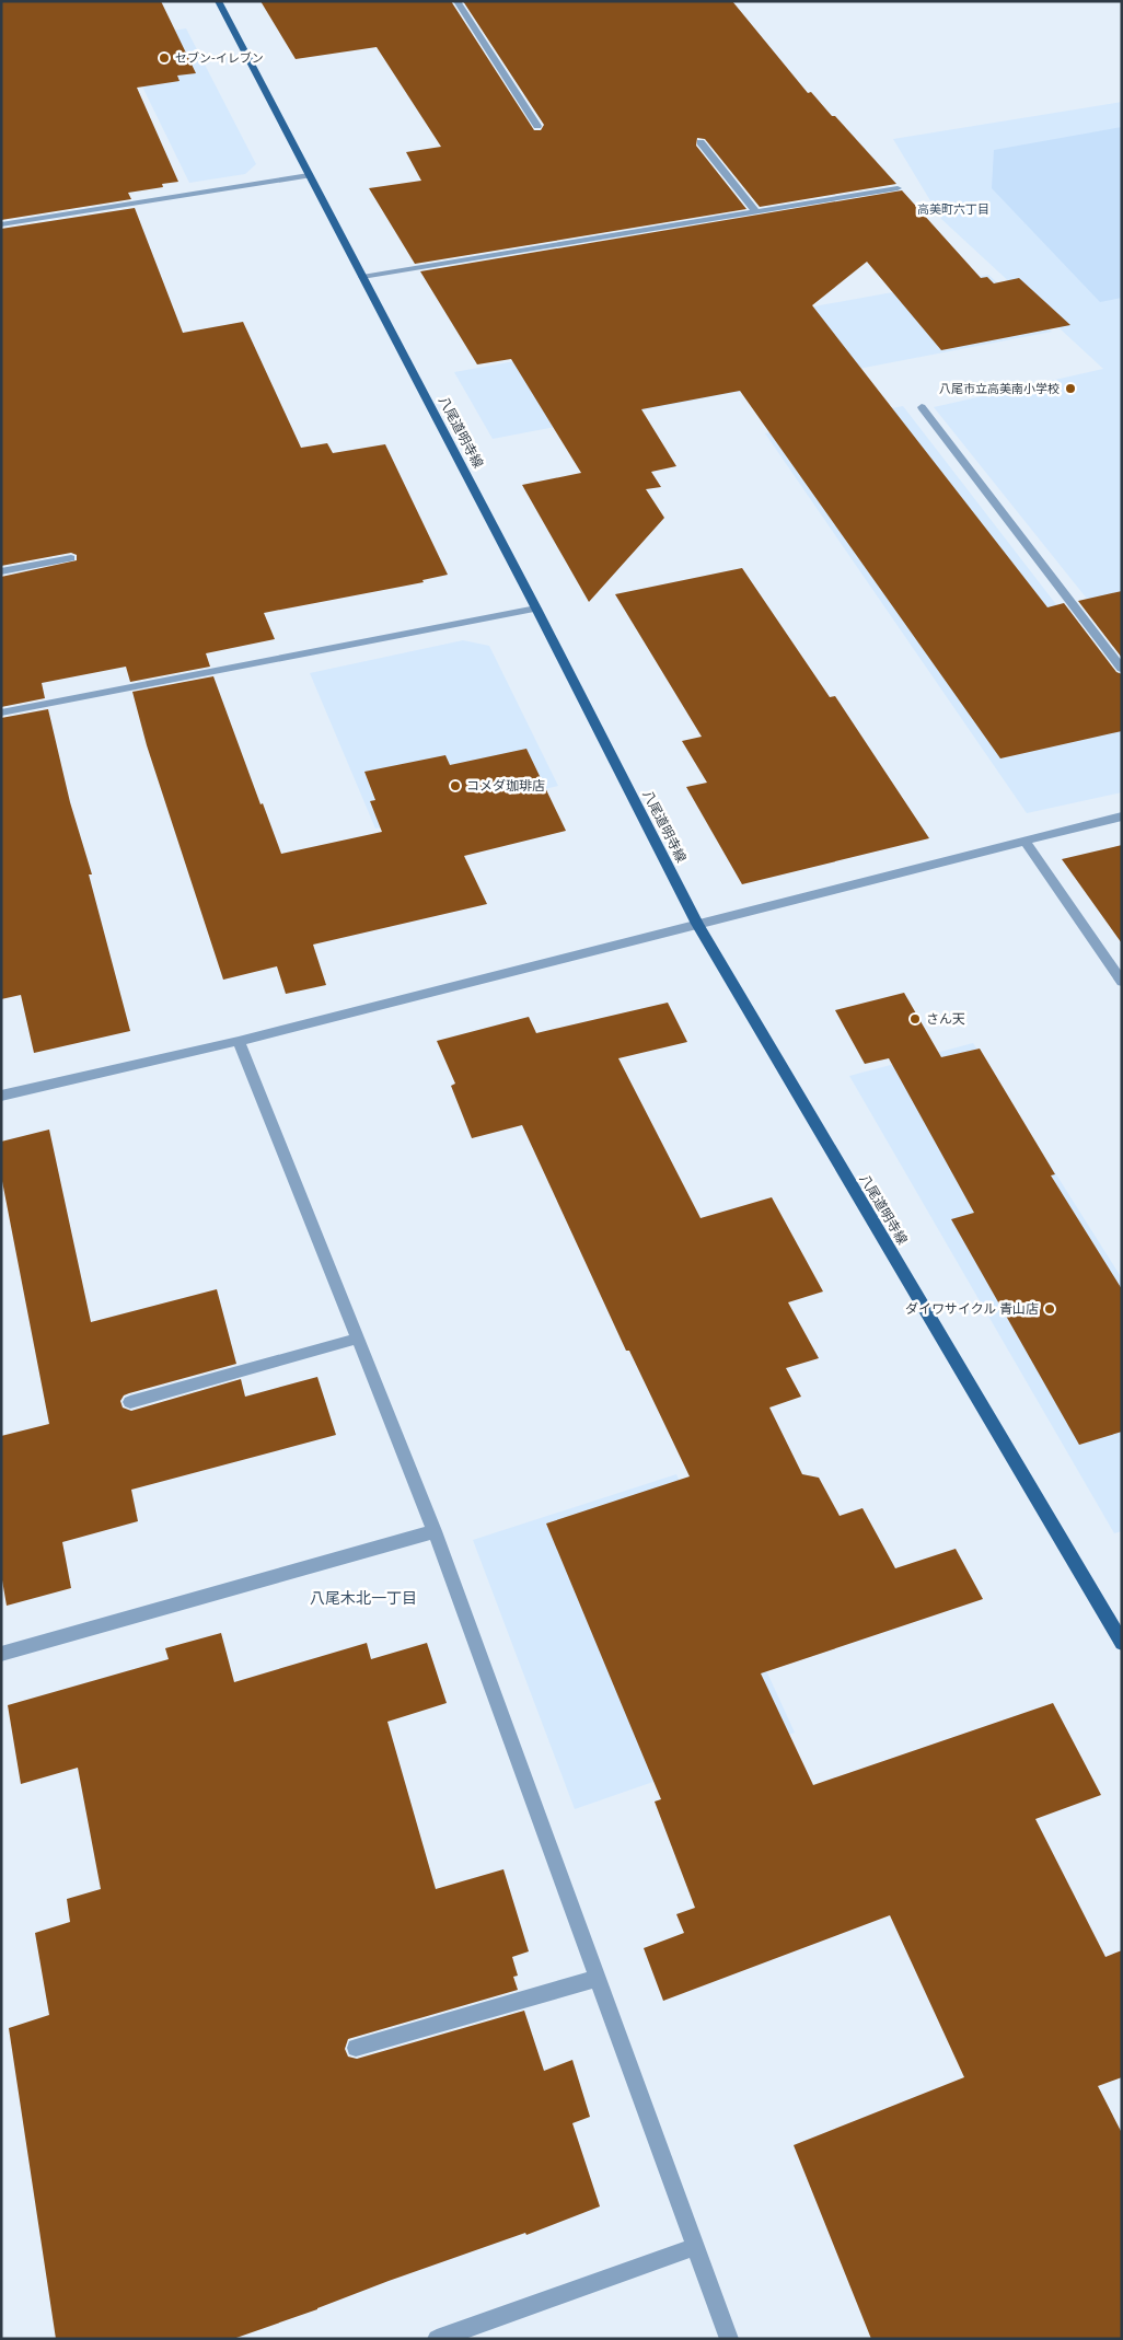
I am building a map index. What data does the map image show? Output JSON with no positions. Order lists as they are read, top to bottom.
{
  "streets": {
    "main road": ["八尾道明寺線"]
  },
  "districts": ["高美町六丁目", "八尾木北一丁目"],
  "places": [
    "セブン-イレブン",
    "八尾市立高美南小学校",
    "コメダ珈琲店",
    "さん天",
    "ダイワサイクル 青山店"
  ]
}
